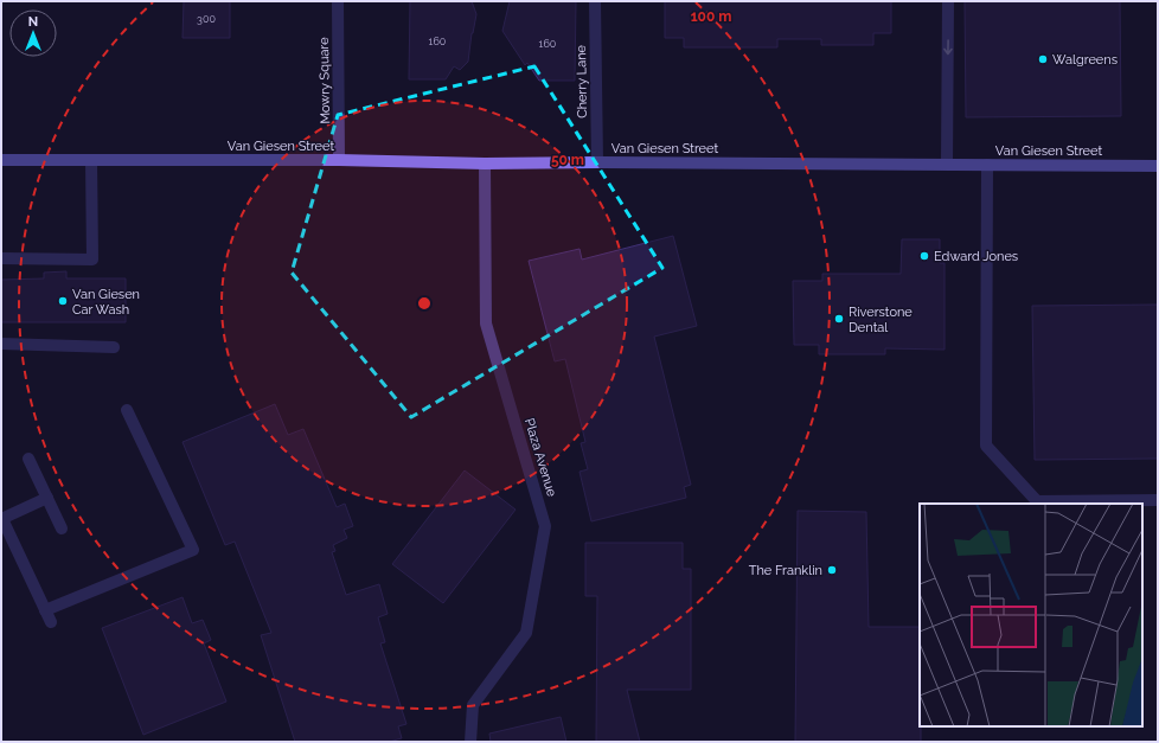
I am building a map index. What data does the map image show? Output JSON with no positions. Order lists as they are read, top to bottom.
{
  "streets": {
    "main road": ["Van Giesen Street"],
    "street": ["Mowry Square", "Cherry Lane", "Plaza Avenue"]
  },
  "crossings": [
    ["Mowry Square", "Van Giesen Street"],
    ["Cherry Lane", "Van Giesen Street"],
    ["Van Giesen Street", "Plaza Avenue"]
  ],
  "places": [
    "Walgreens",
    "Edward Jones",
    "Van Giesen Car Wash",
    "Riverstone Dental",
    "The Franklin"
  ],
  "house_numbers": ["300", "160", "160"],
  "north": "top",
  "rings": ["100 m", "50 m"]
}
